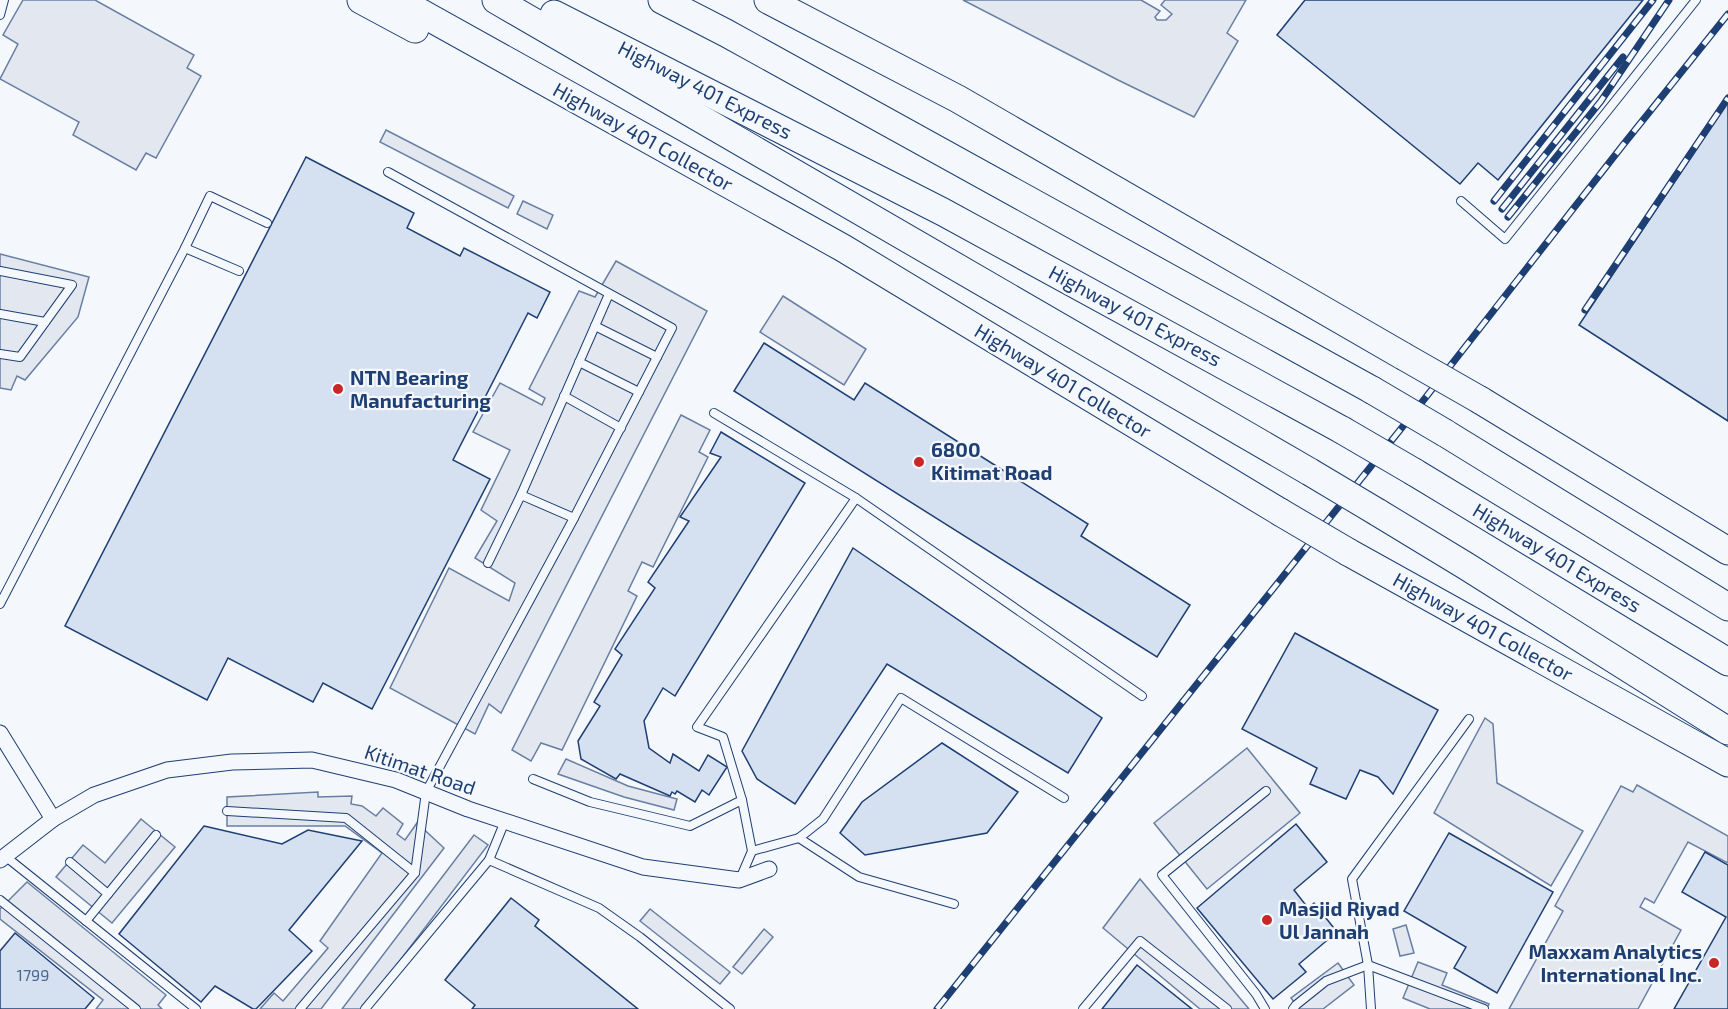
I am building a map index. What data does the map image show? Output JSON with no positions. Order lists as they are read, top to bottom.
{
  "streets": {
    "highway": ["Highway 401 Express", "Highway 401 Collector"],
    "street": ["Kitimat Road"]
  },
  "places": [
    "NTN Bearing Manufacturing",
    "6800 Kitimat Road",
    "Masjid Riyad Ul Jannah",
    "Maxxam Analytics International Inc."
  ],
  "house_numbers": ["1799"]
}
